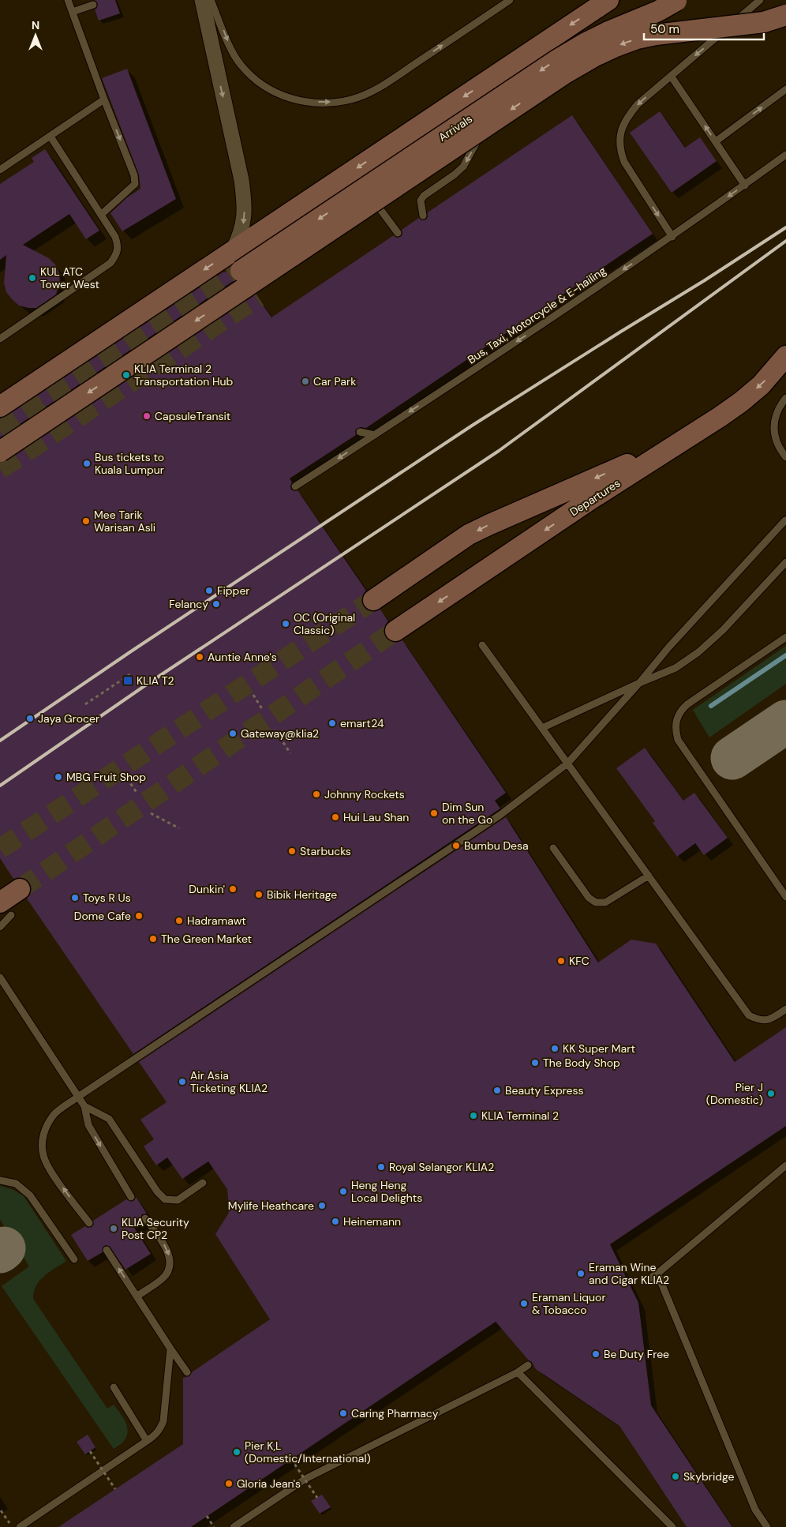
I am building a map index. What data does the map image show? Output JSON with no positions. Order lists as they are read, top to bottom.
{
  "streets": {
    "main road": ["Arrivals", "Departures"],
    "lane": ["Bus, Taxi, Motorcycle & E-hailing"]
  },
  "one_way": ["Bus, Taxi, Motorcycle & E-hailing"],
  "places": {
    "other": [
      "KUL ATC Tower West",
      "KLIA Terminal 2 Transportation Hub",
      "Car Park",
      "CapsuleTransit",
      "Bus tickets to Kuala Lumpur",
      "Mee Tarik Warisan Asli",
      "Fipper",
      "Felancy",
      "OC (Original Classic)",
      "Auntie Anne's",
      "Jaya Grocer",
      "emart24",
      "Gateway@klia2",
      "MBG Fruit Shop",
      "Johnny Rockets",
      "Dim Sun on the Go",
      "Hui Lau Shan",
      "Bumbu Desa",
      "Starbucks",
      "Dunkin'",
      "Bibik Heritage",
      "Toys R Us",
      "Dome Cafe",
      "Hadramawt",
      "The Green Market",
      "KFC",
      "KK Super Mart",
      "The Body Shop",
      "Air Asia Ticketing KLIA2",
      "Beauty Express",
      "Pier J (Domestic)",
      "KLIA Terminal 2",
      "Royal Selangor KLIA2",
      "Heng Heng Local Delights",
      "Mylife Heathcare",
      "Heinemann",
      "KLIA Security Post CP2",
      "Eraman Wine and Cigar KLIA2",
      "Eraman Liquor & Tobacco",
      "Be Duty Free",
      "Caring Pharmacy",
      "Pier K,L (Domestic/International)",
      "Skybridge",
      "Gloria Jean's"
    ],
    "transit": ["KLIA T2"]
  },
  "scale_bar": "50 m",
  "north": "top"
}
